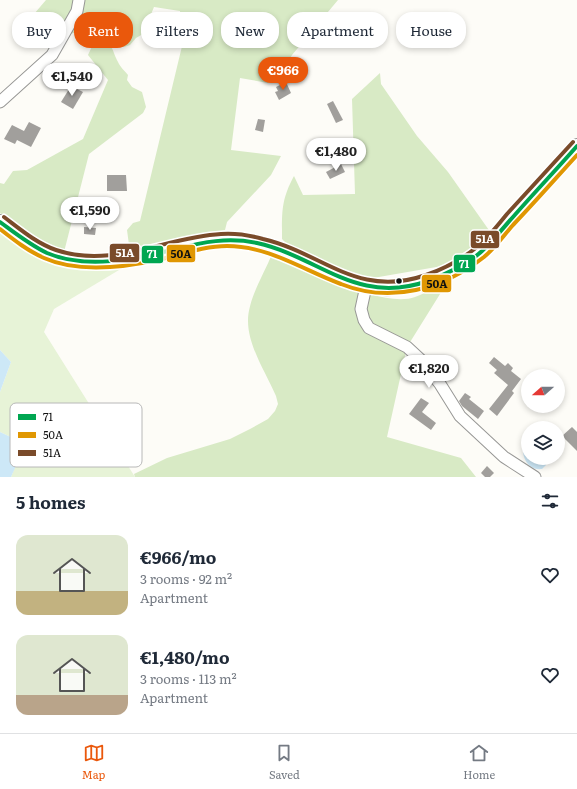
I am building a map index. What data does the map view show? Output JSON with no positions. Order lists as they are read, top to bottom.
{
  "lines": ["transit line 51A", "transit line 71", "transit line 50A"],
  "legend": ["71", "50A", "51A"],
  "north": "left",
  "page": {
    "chip": [
      "Buy",
      "Rent",
      "Filters",
      "New",
      "Apartment",
      "House"
    ],
    "price": [
      "€966",
      "€1,540",
      "€1,480",
      "€1,590",
      "€1,820"
    ],
    "heading": "5 homes",
    "list": [
      {
        "name": "€966/mo",
        "note": "3 rooms · 92 m² · Apartment"
      },
      {
        "name": "€1,480/mo",
        "note": "3 rooms · 113 m² · Apartment"
      }
    ],
    "tabs": ["Map", "Saved", "Home"]
  }
}
